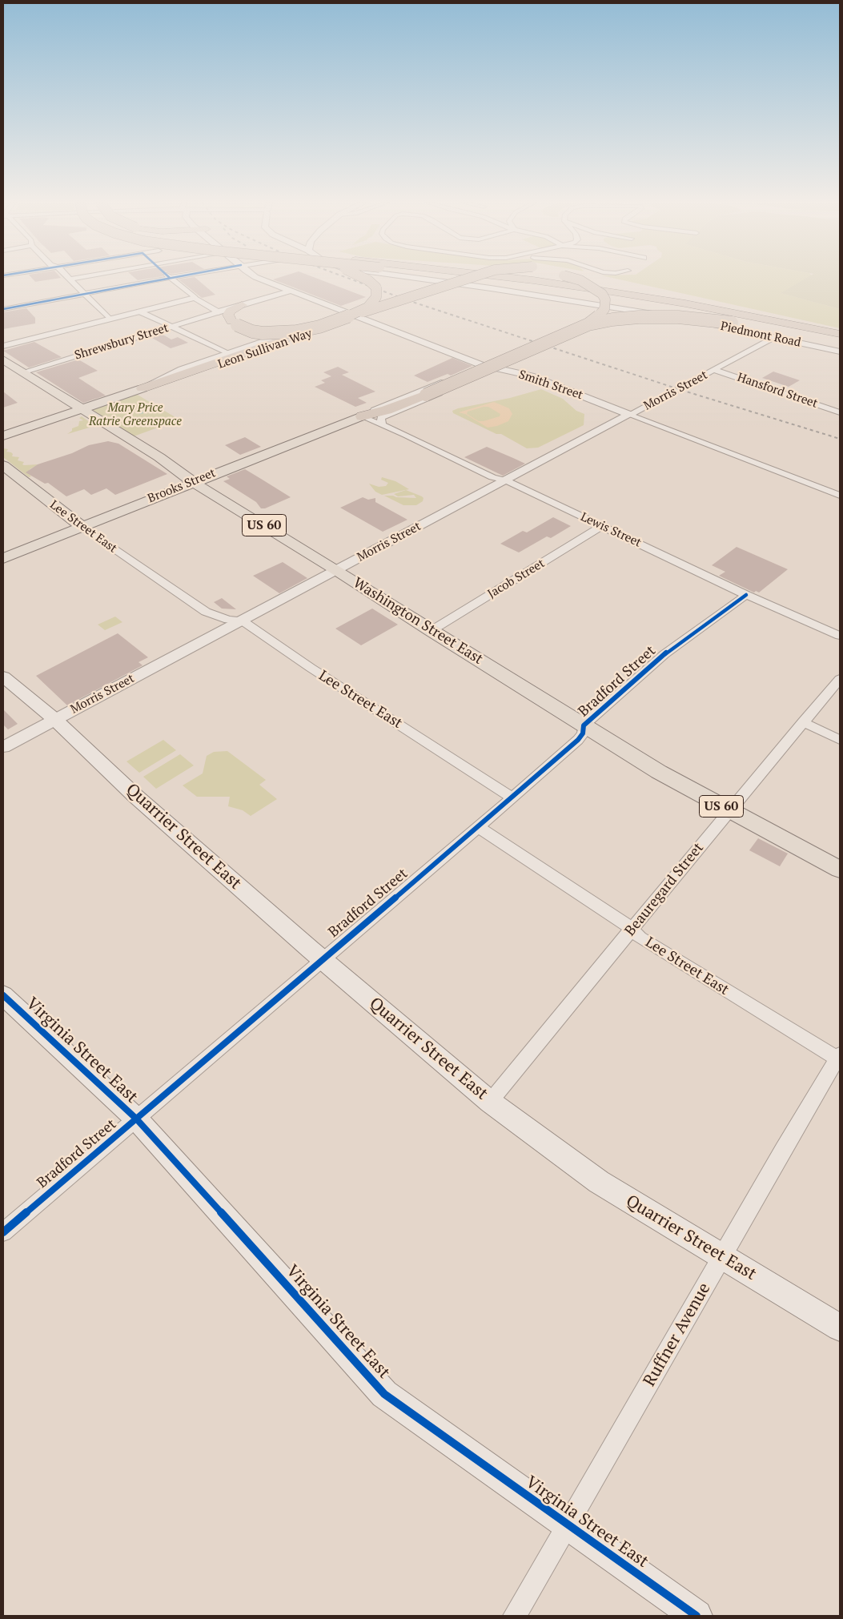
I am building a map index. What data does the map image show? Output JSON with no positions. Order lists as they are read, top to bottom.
{
  "streets": {
    "main road": [
      "Leon Sullivan Way",
      "Brooks Street",
      "US 60",
      "Lee Street East",
      "Washington Street East",
      "Quarrier Street East",
      "Virginia Street East"
    ],
    "street": [
      "Piedmont Road",
      "Shrewsbury Street",
      "Smith Street",
      "Morris Street",
      "Hansford Street",
      "Lewis Street",
      "Jacob Street",
      "Bradford Street",
      "Beauregard Street",
      "Ruffner Avenue"
    ]
  },
  "crossings": [
    ["Piedmont Road", "Morris Street"],
    ["Shrewsbury Street", "Smith Street"],
    ["Shrewsbury Street", "Washington Street East"],
    ["Leon Sullivan Way", "Smith Street"],
    ["Leon Sullivan Way", "Washington Street East"],
    ["Smith Street", "Morris Street"],
    ["Morris Street", "Hansford Street"],
    ["Morris Street", "Lee Street East"],
    ["Morris Street", "Lewis Street"],
    ["Morris Street", "Washington Street East"],
    ["Morris Street", "Quarrier Street East"],
    ["Brooks Street", "Lee Street East"],
    ["Brooks Street", "Washington Street East"],
    ["Lee Street East", "Bradford Street"],
    ["Lee Street East", "Beauregard Street"],
    ["Lee Street East", "Ruffner Avenue"],
    ["Lewis Street", "Jacob Street"],
    ["Lewis Street", "Bradford Street"],
    ["Jacob Street", "Washington Street East"],
    ["Washington Street East", "Bradford Street"],
    ["Washington Street East", "Beauregard Street"],
    ["Bradford Street", "Quarrier Street East"],
    ["Bradford Street", "Virginia Street East"],
    ["Quarrier Street East", "Beauregard Street"],
    ["Quarrier Street East", "Ruffner Avenue"],
    ["Virginia Street East", "Ruffner Avenue"]
  ],
  "parks": ["Mary Price Ratrie Greenspace"]
}
